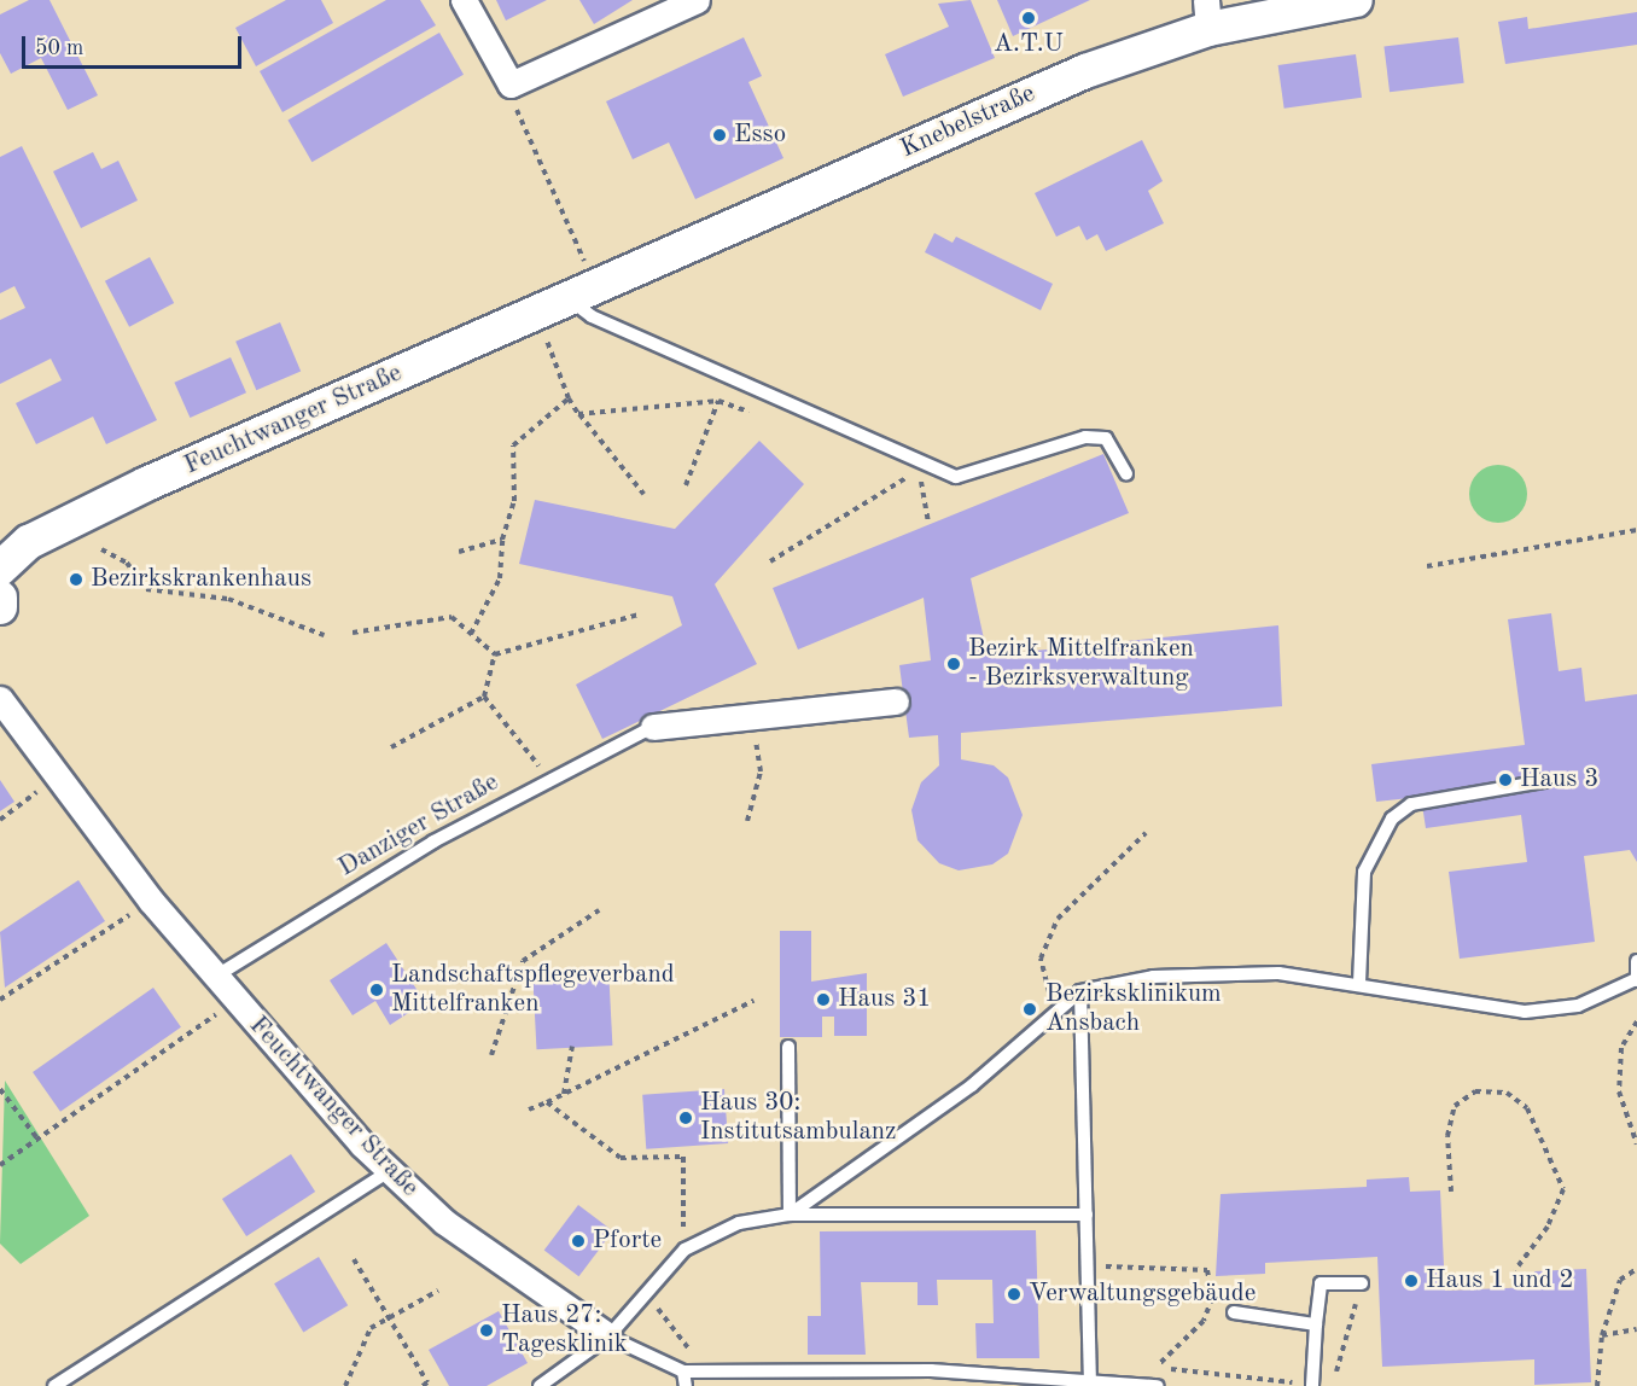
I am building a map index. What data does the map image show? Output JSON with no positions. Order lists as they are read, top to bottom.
{
  "streets": {
    "main road": ["Knebelstraße", "Feuchtwanger Straße"],
    "lane": ["Danziger Straße"]
  },
  "crossings": [
    ["Knebelstraße", "Feuchtwanger Straße"],
    ["Feuchtwanger Straße", "Danziger Straße"]
  ],
  "places": [
    "A.T.U",
    "Esso",
    "Bezirkskrankenhaus",
    "Bezirk Mittelfranken - Bezirksverwaltung",
    "Haus 3",
    "Landschaftspflegeverband Mittelfranken",
    "Haus 31",
    "Bezirksklinikum Ansbach",
    "Haus 30: Institutsambulanz",
    "Pforte",
    "Haus 1 und 2",
    "Verwaltungsgebäude",
    "Haus 27: Tagesklinik"
  ],
  "scale_bar": "50 m"
}
